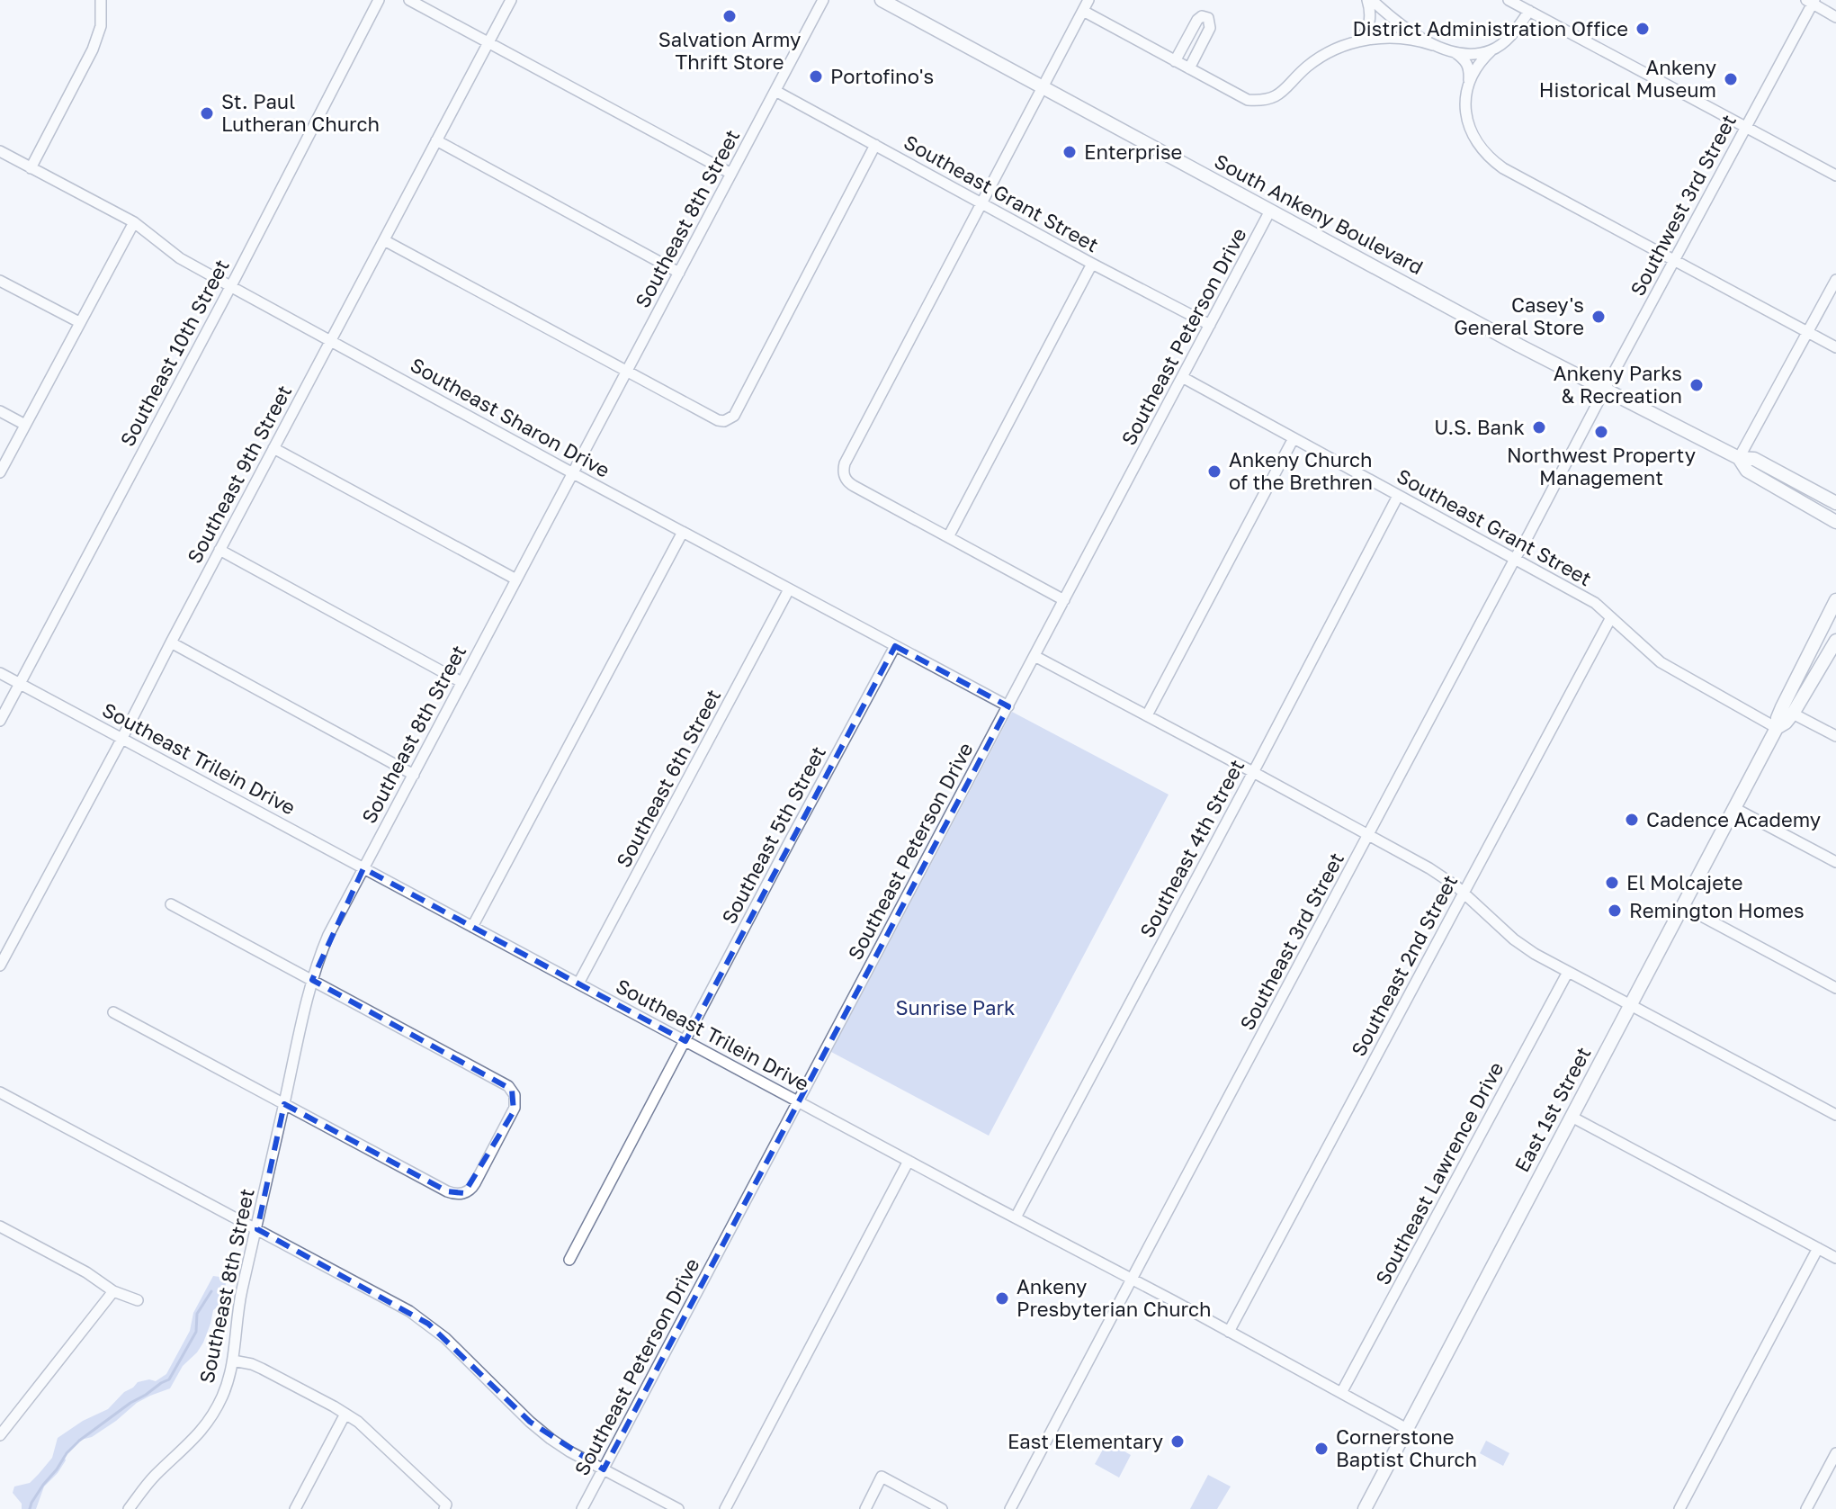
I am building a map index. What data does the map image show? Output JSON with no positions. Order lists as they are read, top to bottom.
{
  "streets": {
    "main road": ["South Ankeny Boulevard", "East 1st Street"],
    "street": [
      "Southeast Grant Street",
      "Southwest 3rd Street",
      "Southeast 8th Street",
      "Southeast Peterson Drive",
      "Southeast 10th Street",
      "Southeast Sharon Drive",
      "Southeast 9th Street",
      "Southeast Trilein Drive",
      "Southeast 6th Street",
      "Southeast 5th Street",
      "Southeast 4th Street",
      "Southeast 3rd Street",
      "Southeast 2nd Street",
      "Southeast Lawrence Drive"
    ]
  },
  "crossings": [
    ["Southeast Grant Street", "Southeast 8th Street"],
    ["Southeast Grant Street", "Southeast Peterson Drive"],
    ["Southeast Grant Street", "Southeast 4th Street"],
    ["Southeast Grant Street", "Southeast 3rd Street"],
    ["Southeast Grant Street", "Southeast 2nd Street"],
    ["Southeast Grant Street", "East 1st Street"],
    ["Southwest 3rd Street", "South Ankeny Boulevard"],
    ["Southwest 3rd Street", "Southeast 3rd Street"],
    ["South Ankeny Boulevard", "Southeast Peterson Drive"],
    ["South Ankeny Boulevard", "Southeast 3rd Street"],
    ["Southeast 8th Street", "Southeast Sharon Drive"],
    ["Southeast 8th Street", "Southeast Trilein Drive"],
    ["Southeast Peterson Drive", "Southeast Sharon Drive"],
    ["Southeast Peterson Drive", "Southeast Trilein Drive"],
    ["Southeast 10th Street", "Southeast Sharon Drive"],
    ["Southeast 10th Street", "Southeast Trilein Drive"],
    ["Southeast Sharon Drive", "Southeast 9th Street"],
    ["Southeast Sharon Drive", "Southeast 6th Street"],
    ["Southeast Sharon Drive", "Southeast 5th Street"],
    ["Southeast 9th Street", "Southeast Trilein Drive"],
    ["Southeast Trilein Drive", "Southeast 6th Street"],
    ["Southeast Trilein Drive", "Southeast 5th Street"],
    ["Southeast Trilein Drive", "Southeast 4th Street"],
    ["Southeast Trilein Drive", "Southeast 3rd Street"],
    ["Southeast Trilein Drive", "Southeast 2nd Street"],
    ["Southeast Trilein Drive", "East 1st Street"],
    ["Southeast Trilein Drive", "Southeast Lawrence Drive"]
  ],
  "parks": ["Sunrise Park"],
  "places": [
    "Salvation Army Thrift Store",
    "District Administration Office",
    "Portofino's",
    "Ankeny Historical Museum",
    "St. Paul Lutheran Church",
    "Enterprise",
    "Casey's General Store",
    "Ankeny Parks & Recreation",
    "U.S. Bank",
    "Northwest Property Management",
    "Ankeny Church of the Brethren",
    "Cadence Academy",
    "El Molcajete",
    "Remington Homes",
    "Ankeny Presbyterian Church",
    "East Elementary",
    "Cornerstone Baptist Church"
  ]
}
